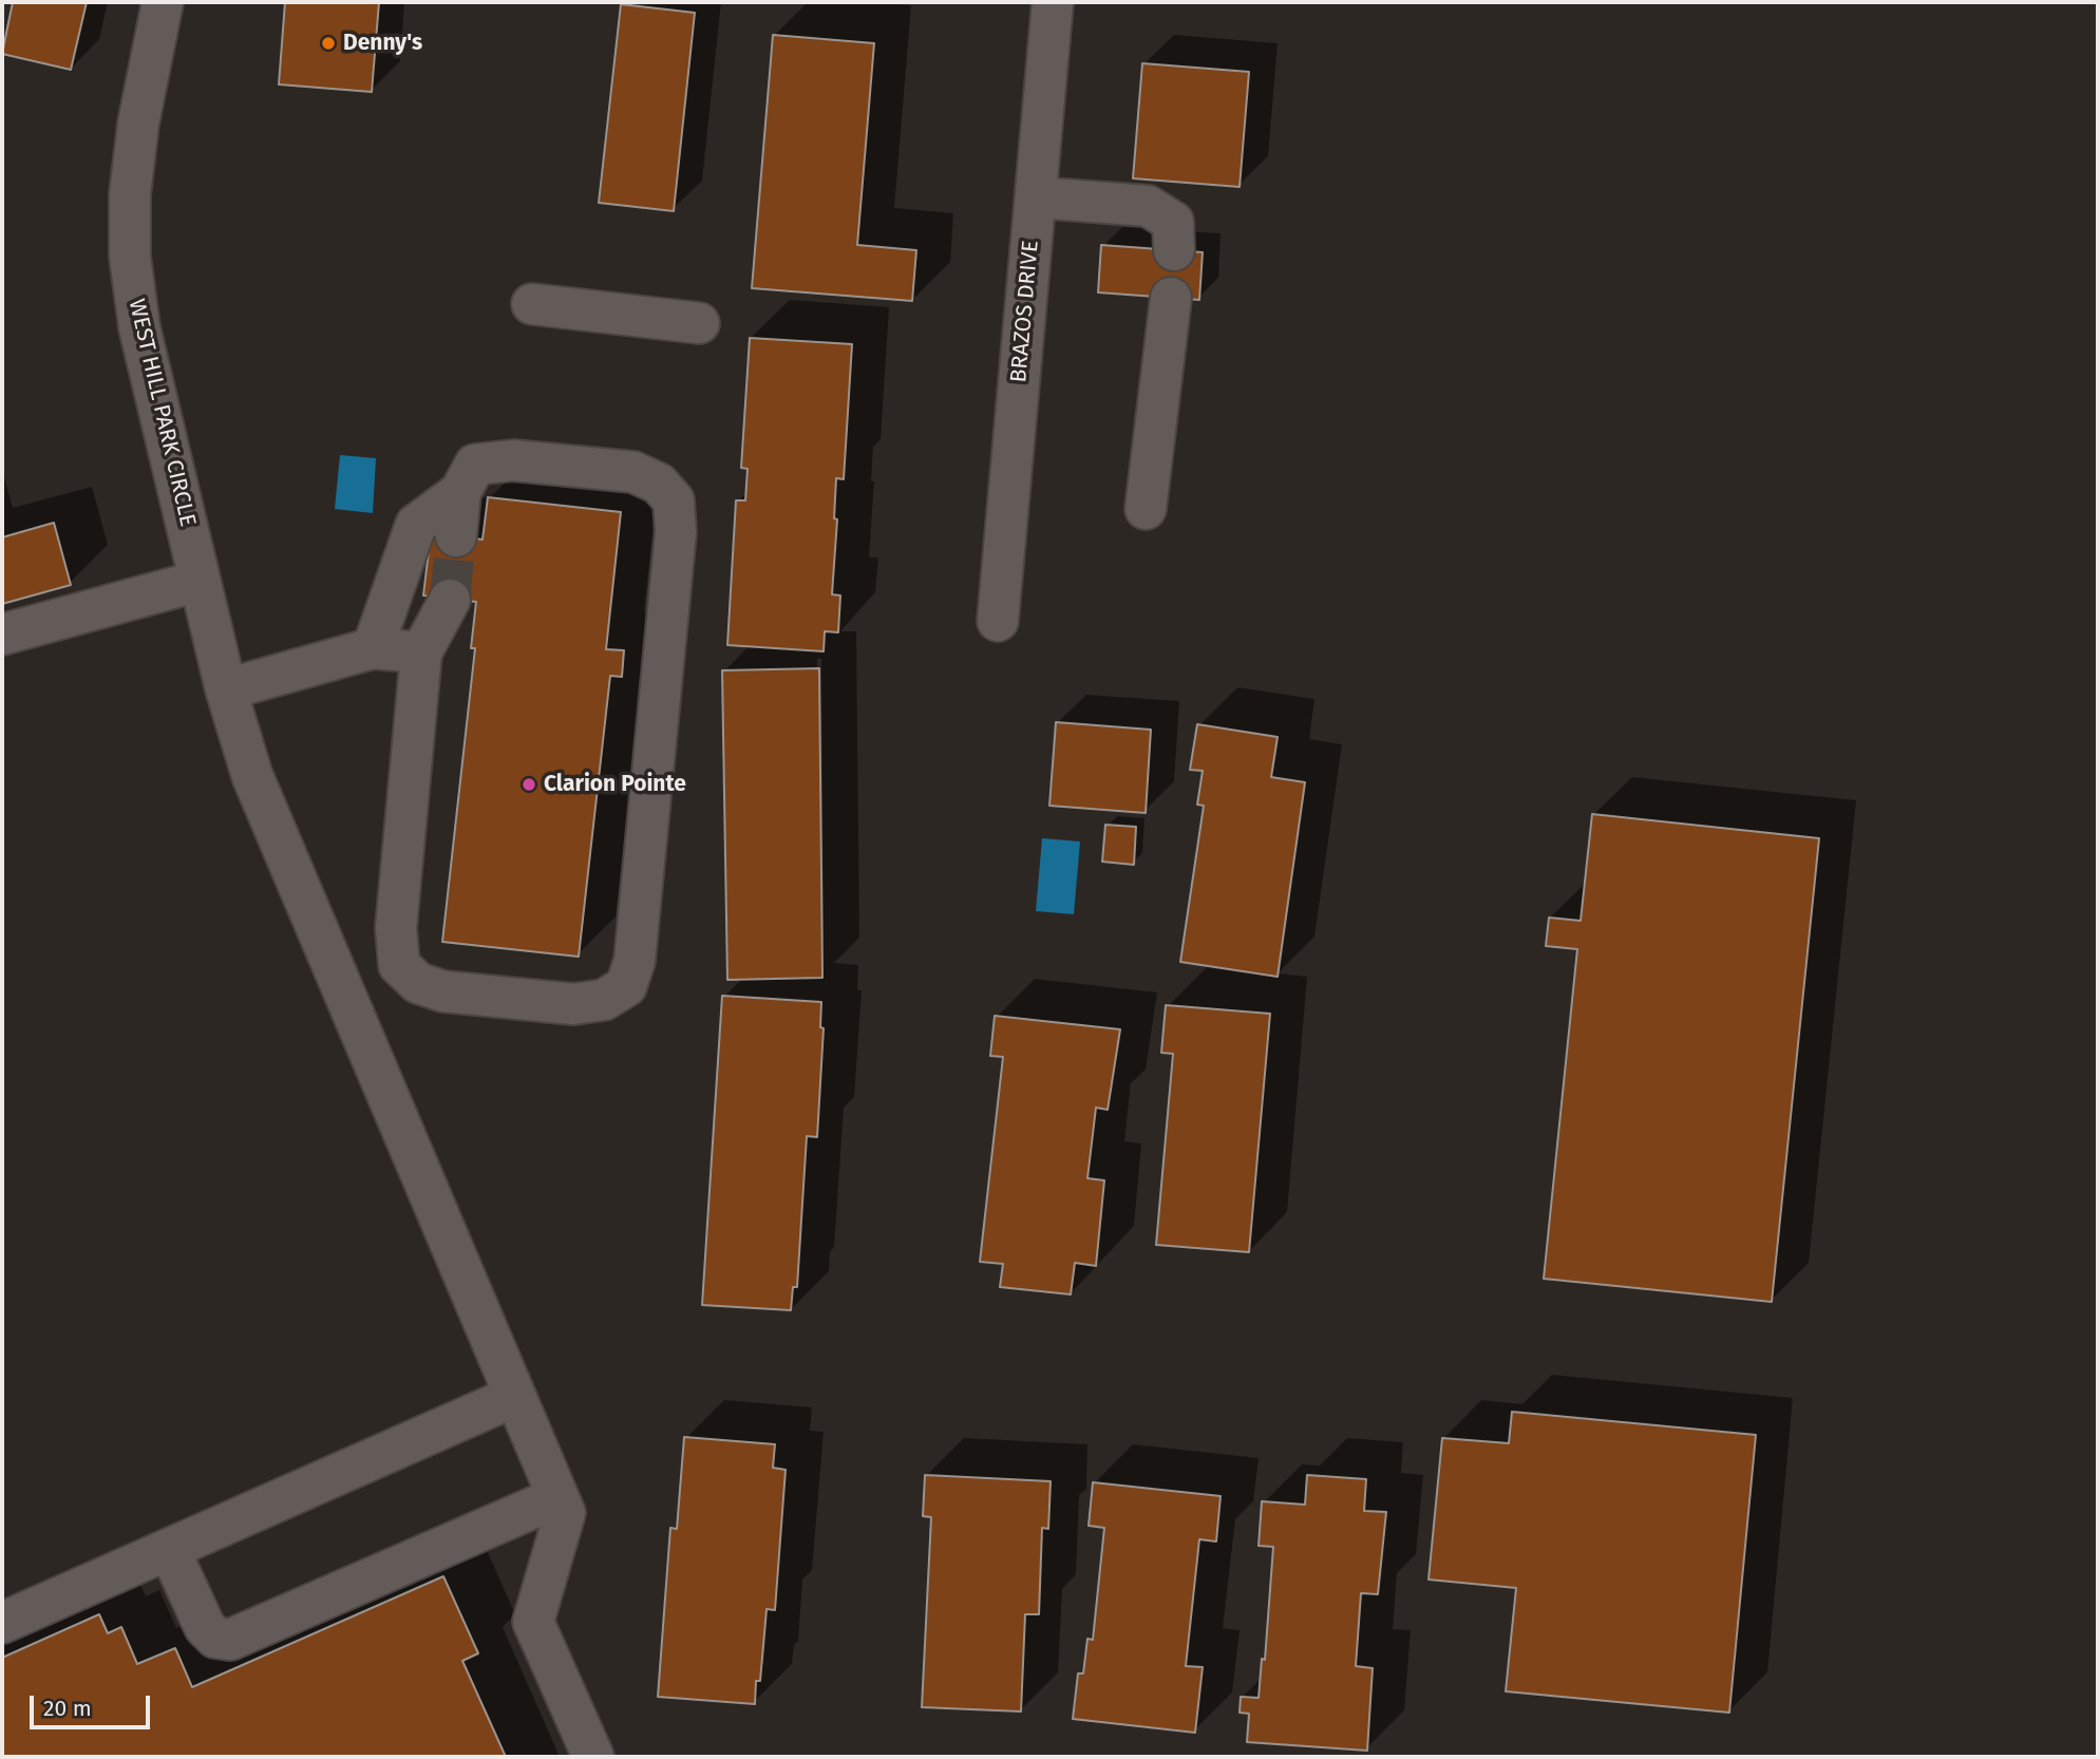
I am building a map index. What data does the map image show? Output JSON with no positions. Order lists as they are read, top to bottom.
{
  "streets": {
    "street": ["BRAZOS DRIVE", "WEST HILL PARK CIRCLE"]
  },
  "places": ["Denny's", "Clarion Pointe"],
  "scale_bar": "20 m"
}
